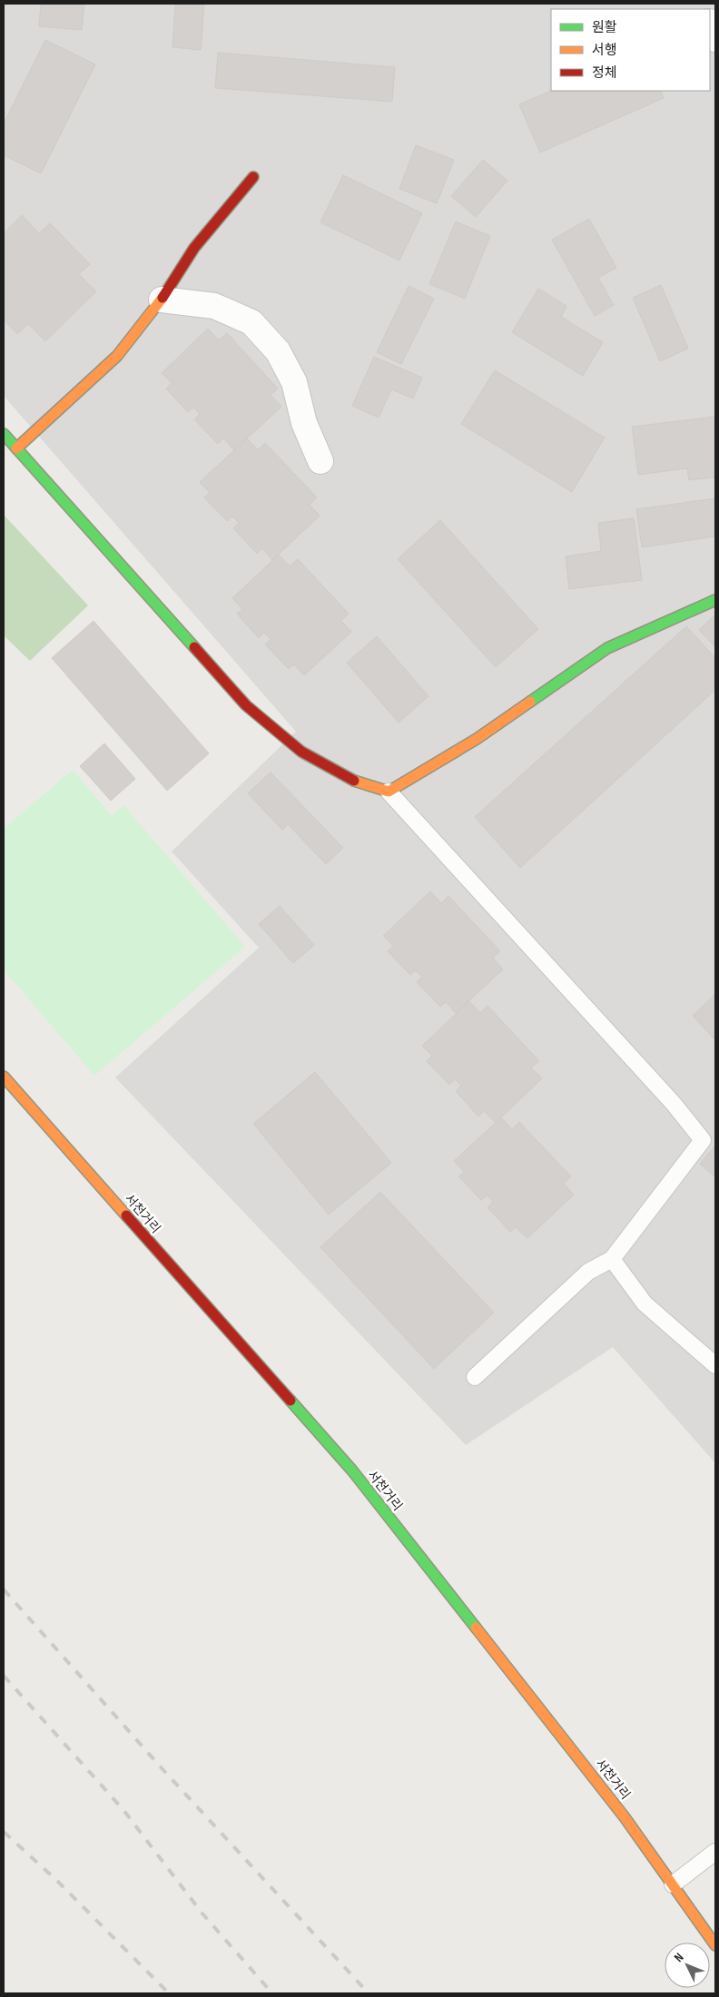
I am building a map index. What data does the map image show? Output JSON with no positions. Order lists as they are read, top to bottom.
{
  "streets": {
    "street": ["서천거리"]
  },
  "legend": ["원활", "서행", "정체"],
  "north": "top left"
}
